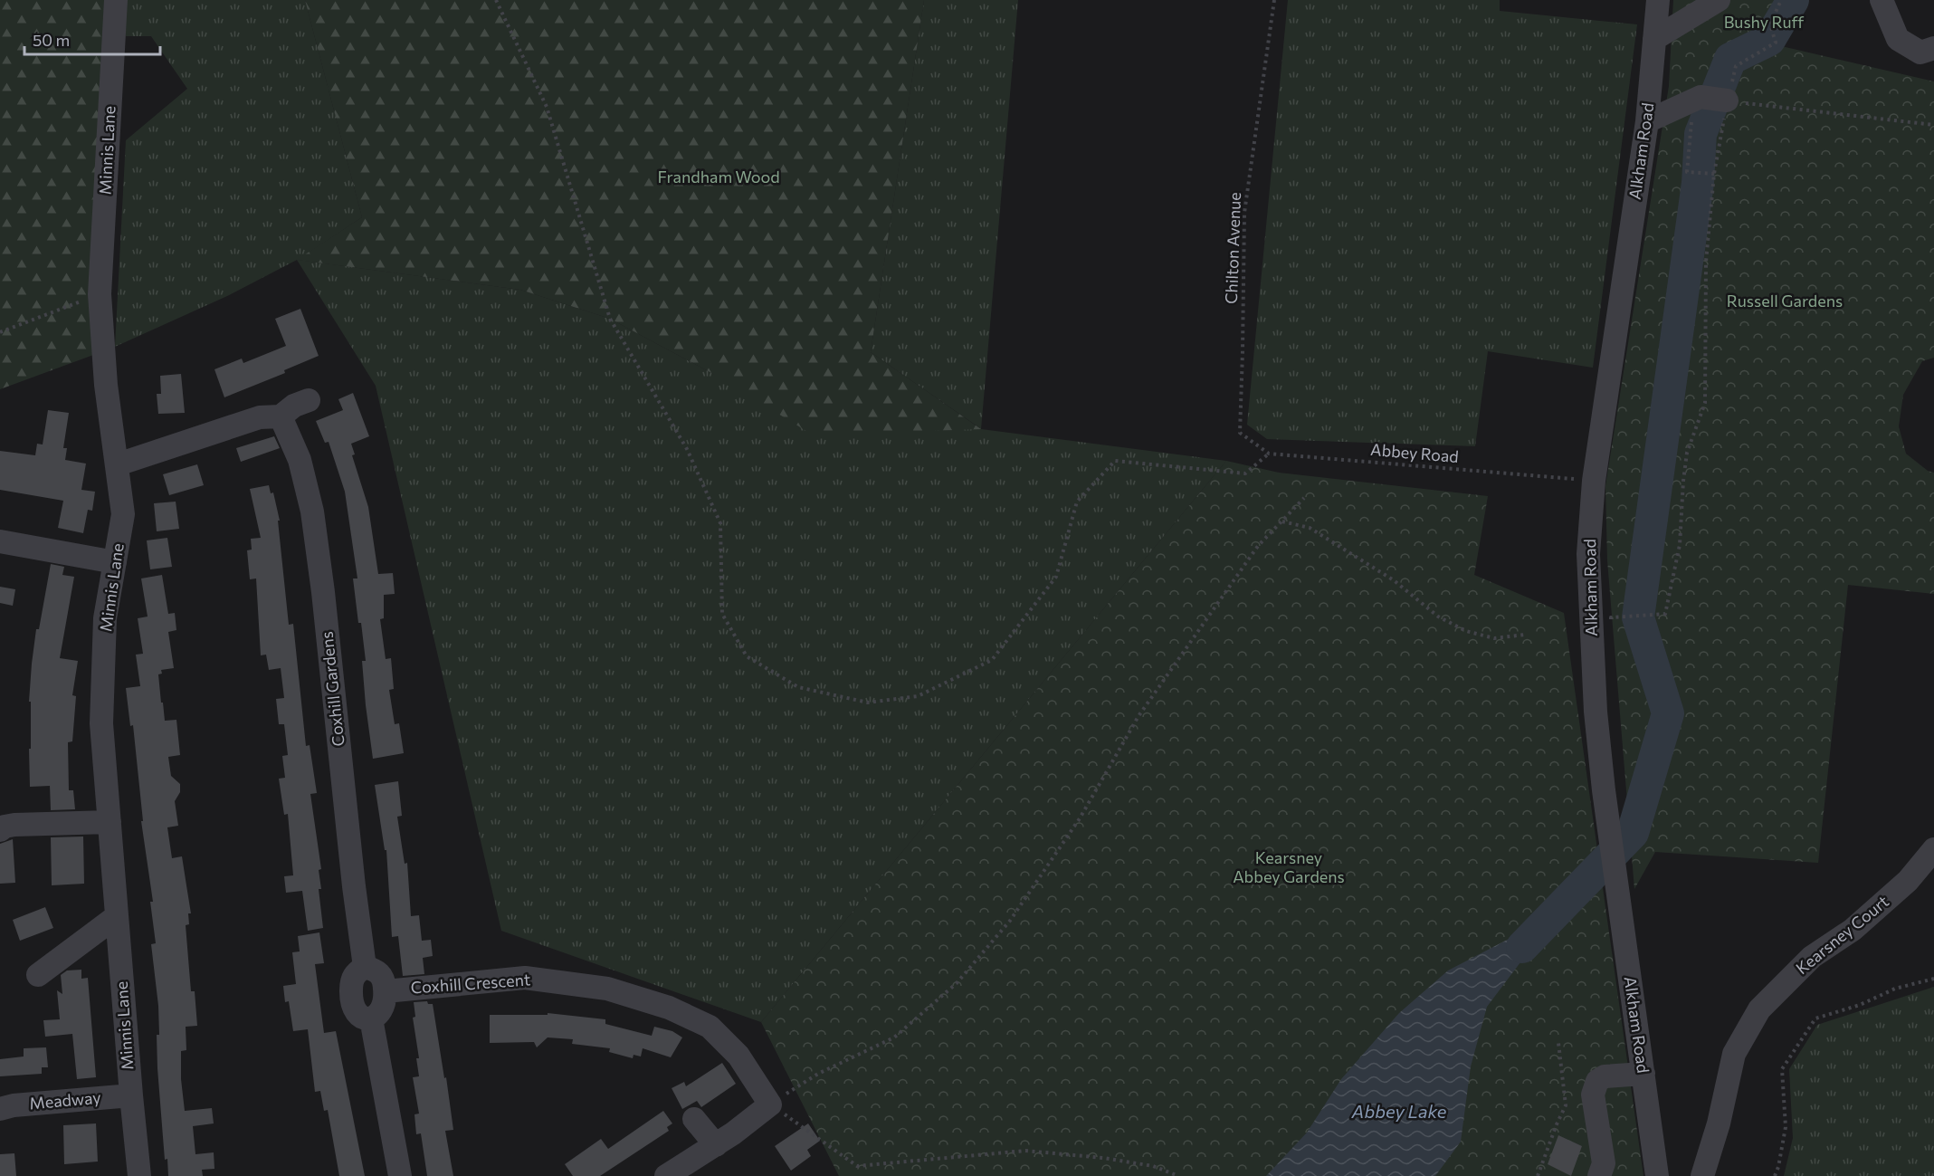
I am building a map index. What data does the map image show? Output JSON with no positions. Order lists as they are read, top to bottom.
{
  "streets": {
    "street": [
      "Minnis Lane",
      "Alkham Road",
      "Coxhill Gardens",
      "Kearsney Court",
      "Coxhill Crescent",
      "Meadway"
    ],
    "path": ["Chilton Avenue", "Abbey Road"]
  },
  "crossings": [
    ["Minnis Lane", "Meadway"],
    ["Alkham Road", "Abbey Road"],
    ["Chilton Avenue", "Abbey Road"],
    ["Coxhill Gardens", "Coxhill Crescent"]
  ],
  "water": ["Abbey Lake"],
  "parks": [
    "Bushy Ruff",
    "Frandham Wood",
    "Russell Gardens",
    "Kearsney Abbey Gardens"
  ],
  "scale_bar": "50 m"
}
